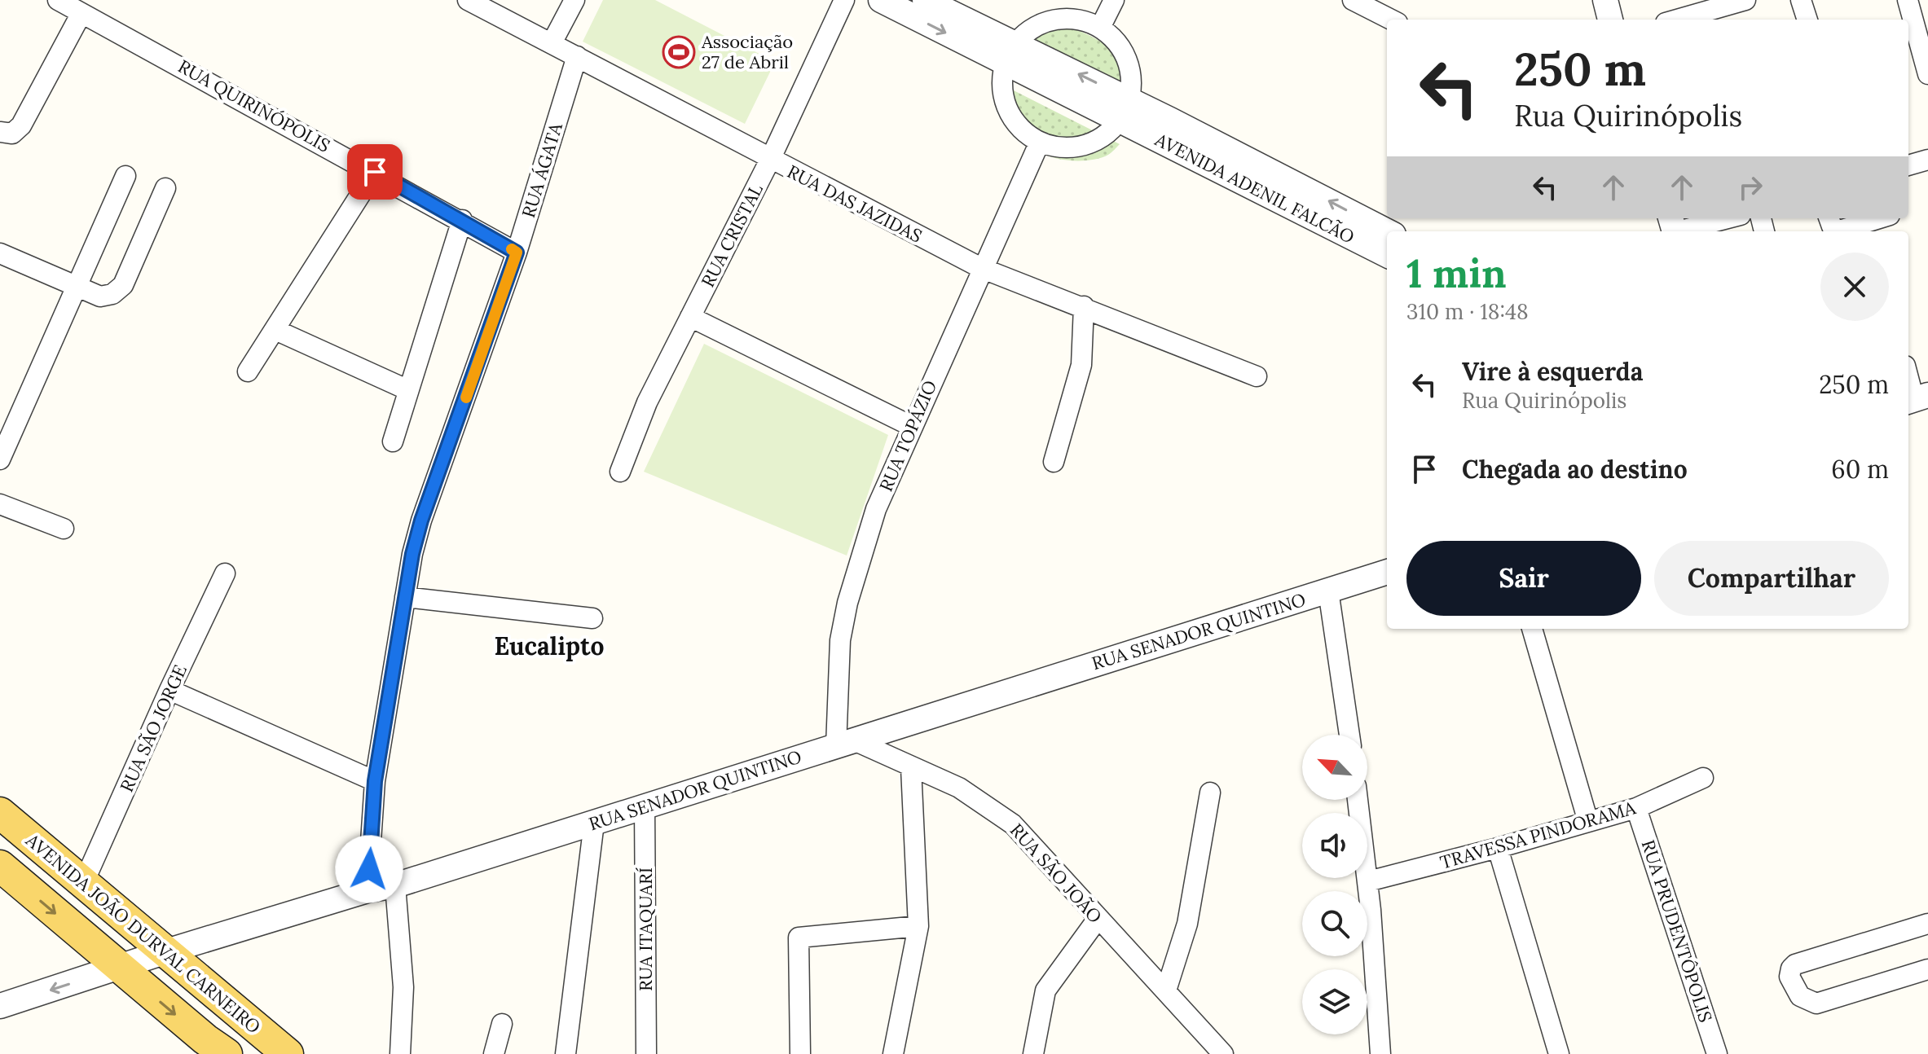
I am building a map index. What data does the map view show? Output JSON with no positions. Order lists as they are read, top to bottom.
{
  "streets": {
    "main road": ["AVENIDA JOÃO DURVAL CARNEIRO"],
    "street": [
      "RUA QUIRINÓPOLIS",
      "RUA ÁGATA",
      "AVENIDA ADENIL FALCÃO",
      "RUA DAS JAZIDAS",
      "RUA CRISTAL",
      "RUA TOPÁZIO",
      "RUA SENADOR QUINTINO",
      "RUA SÃO JORGE",
      "TRAVESSA PINDORAMA",
      "RUA SÃO JOÃO",
      "RUA ITAQUARÍ",
      "RUA PRUDENTÔPOLIS"
    ]
  },
  "crossings": [
    ["RUA QUIRINÓPOLIS", "RUA ÁGATA"],
    ["RUA ÁGATA", "RUA DAS JAZIDAS"],
    ["RUA ÁGATA", "RUA SENADOR QUINTINO"],
    ["RUA DAS JAZIDAS", "RUA CRISTAL"],
    ["RUA DAS JAZIDAS", "RUA TOPÁZIO"],
    ["RUA TOPÁZIO", "RUA SENADOR QUINTINO"],
    ["RUA TOPÁZIO", "RUA SÃO JOÃO"],
    ["RUA SENADOR QUINTINO", "RUA SÃO JOÃO"],
    ["RUA SENADOR QUINTINO", "RUA ITAQUARÍ"],
    ["RUA SENADOR QUINTINO", "AVENIDA JOÃO DURVAL CARNEIRO"],
    ["RUA SÃO JORGE", "AVENIDA JOÃO DURVAL CARNEIRO"],
    ["TRAVESSA PINDORAMA", "RUA PRUDENTÔPOLIS"]
  ],
  "districts": ["Eucalipto"],
  "places": {
    "sports": ["Associação 27 de Abril"]
  },
  "north": "top left",
  "page": {
    "turn": ["250 m", "Rua Quirinópolis"],
    "heading": ["1 min", "310 m · 18:48"],
    "list": [
      {
        "name": "Vire à esquerda",
        "note": "Rua Quirinópolis",
        "value": "250 m"
      },
      {
        "name": "Chegada ao destino",
        "value": "60 m"
      }
    ],
    "buttons": ["Sair", "Compartilhar"]
  }
}
